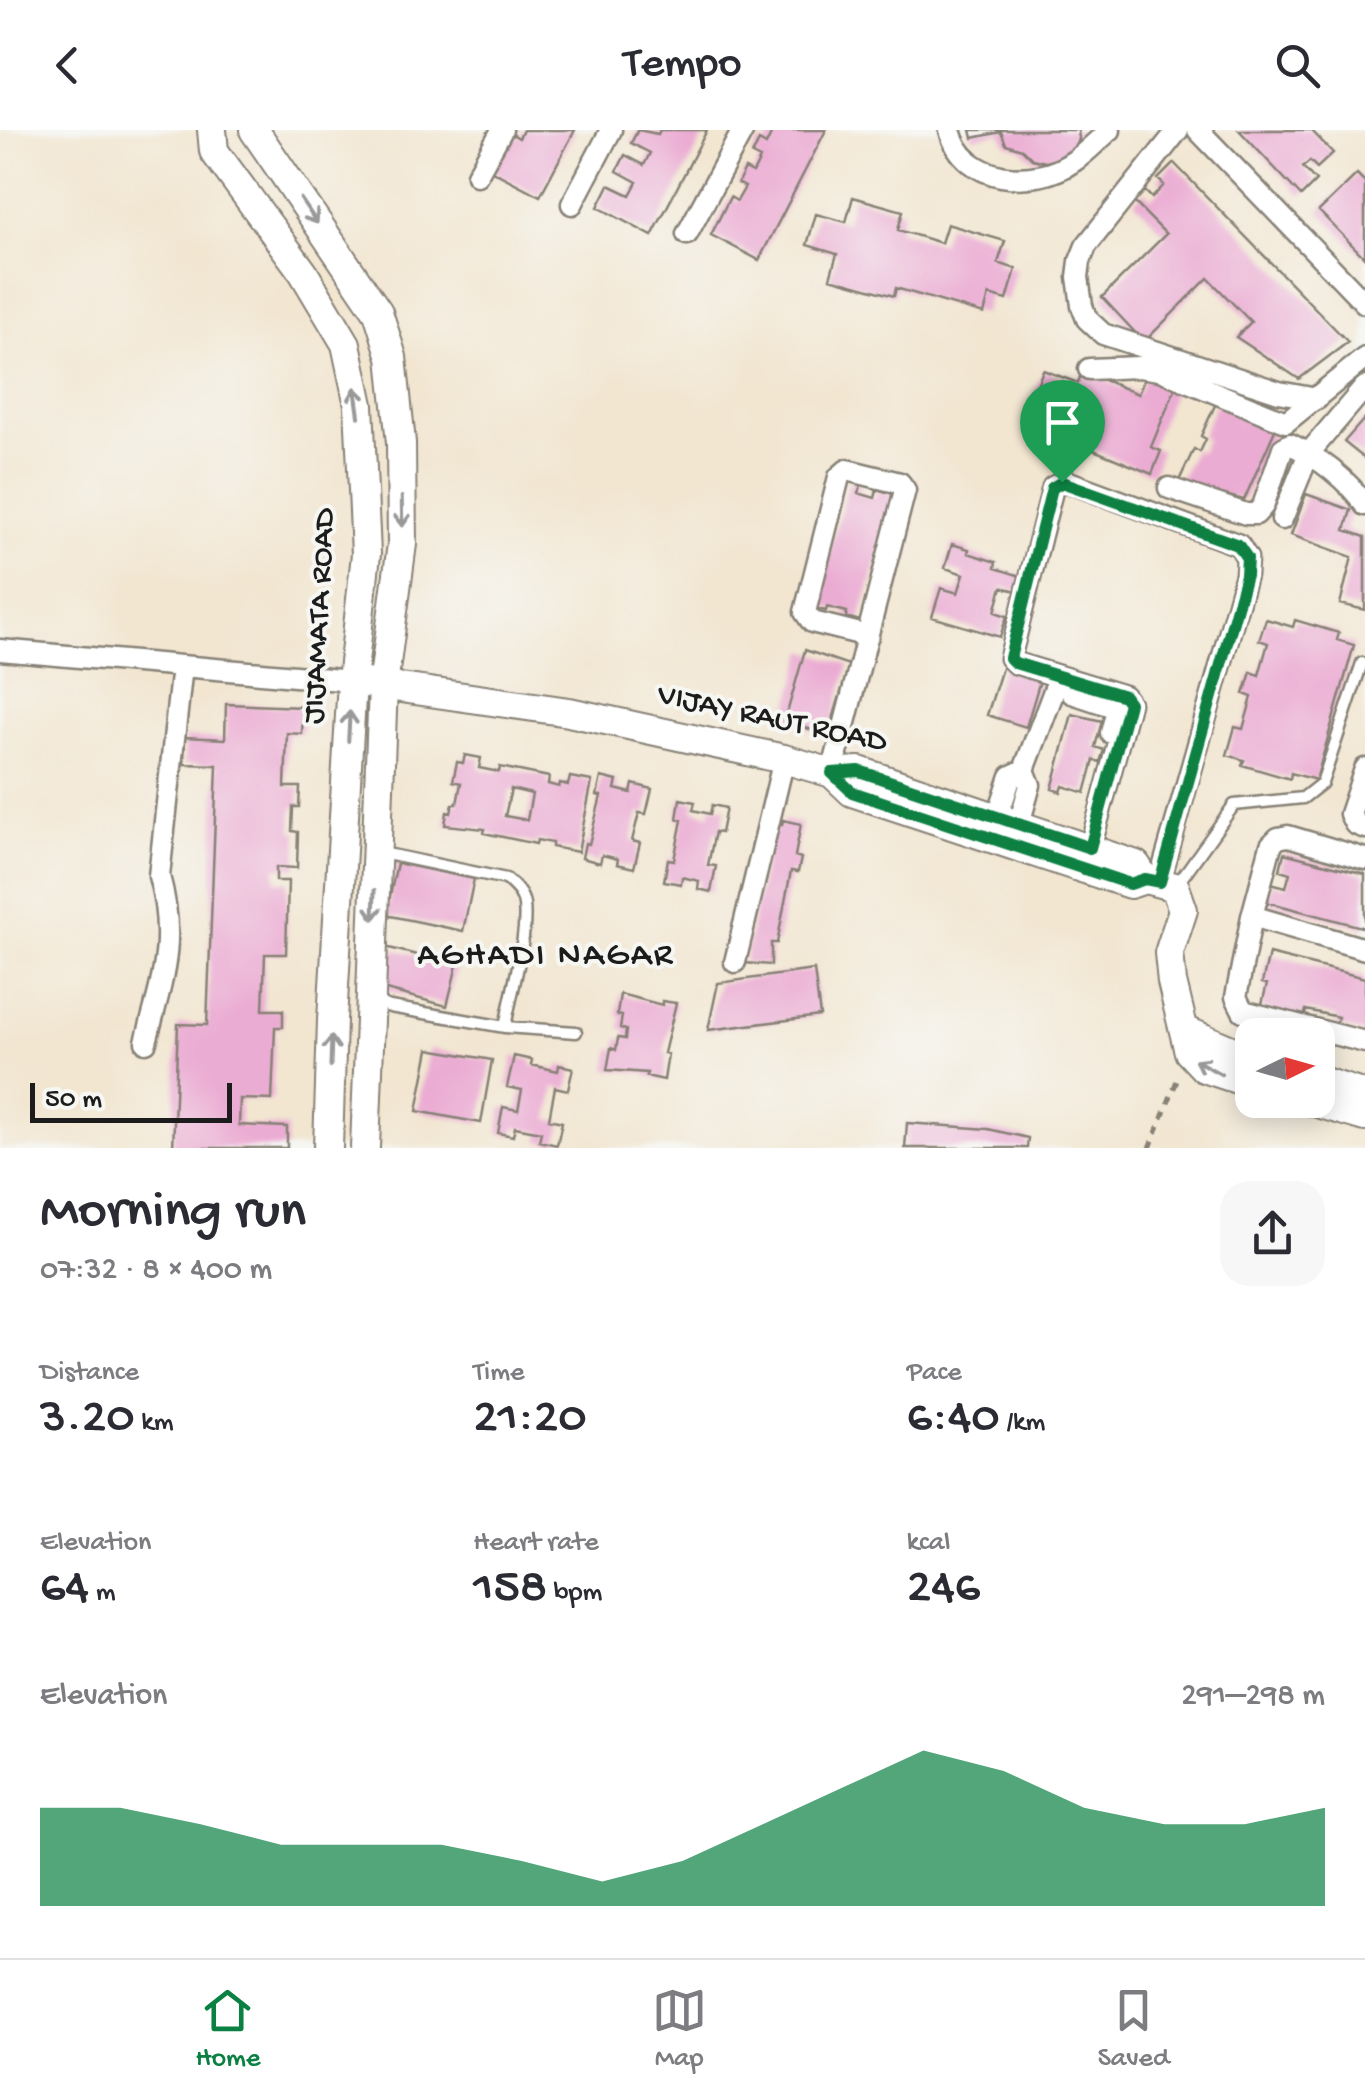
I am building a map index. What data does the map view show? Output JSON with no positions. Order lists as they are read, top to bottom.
{
  "streets": {
    "street": ["JIJAMATA ROAD", "VIJAY RAUT ROAD"]
  },
  "crossings": [
    ["JIJAMATA ROAD", "VIJAY RAUT ROAD"]
  ],
  "districts": ["AGHADI NAGAR"],
  "scale_bar": "50 m",
  "north": "right",
  "page": {
    "header": "Tempo",
    "scale": "50 m",
    "heading": ["Morning run", "07:32 · 8 × 400 m"],
    "stats": [
      ["Distance", "3.20 km"],
      ["Time", "21:20"],
      ["Pace", "6:40 /km"],
      ["Elevation", "64 m"],
      ["Heart rate", "158 bpm"],
      ["kcal", "246"]
    ],
    "chart": ["Elevation", "291–298 m"],
    "tabs": ["Home", "Map", "Saved"]
  }
}
